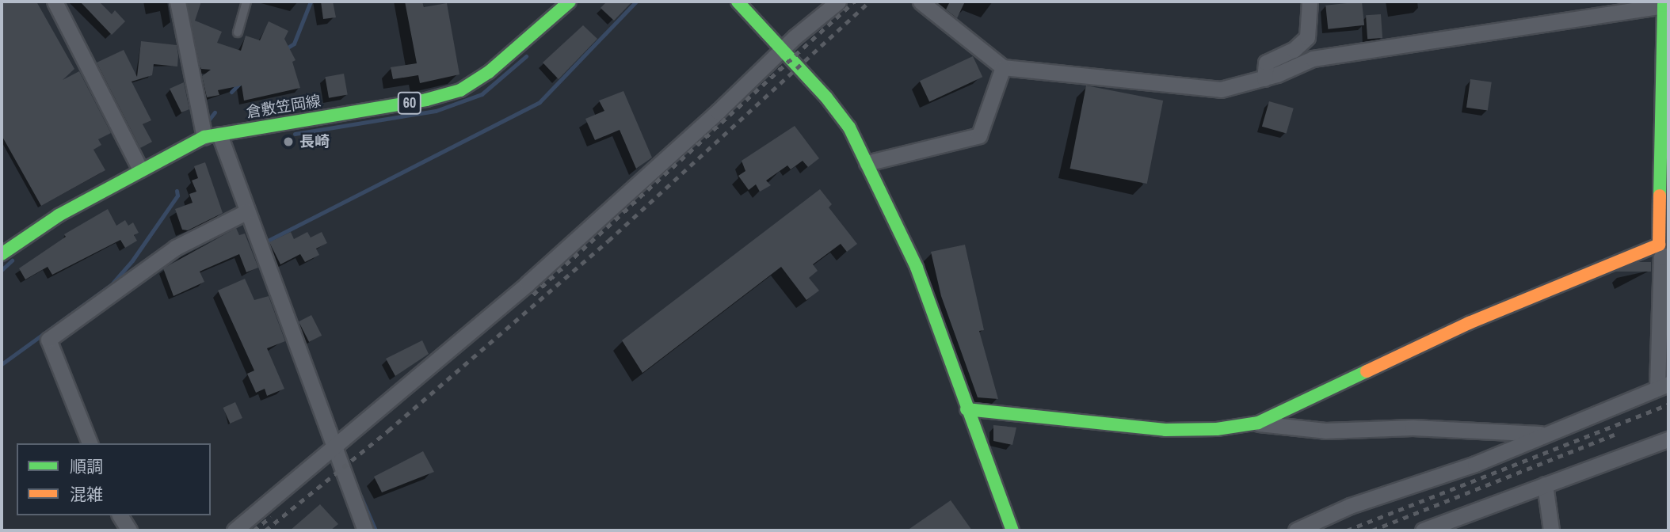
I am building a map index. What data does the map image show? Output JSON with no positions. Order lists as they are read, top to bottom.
{
  "streets": {
    "street": ["60", "倉敷笠岡線"]
  },
  "places": ["長崎"],
  "legend": ["順調", "混雑"]
}
